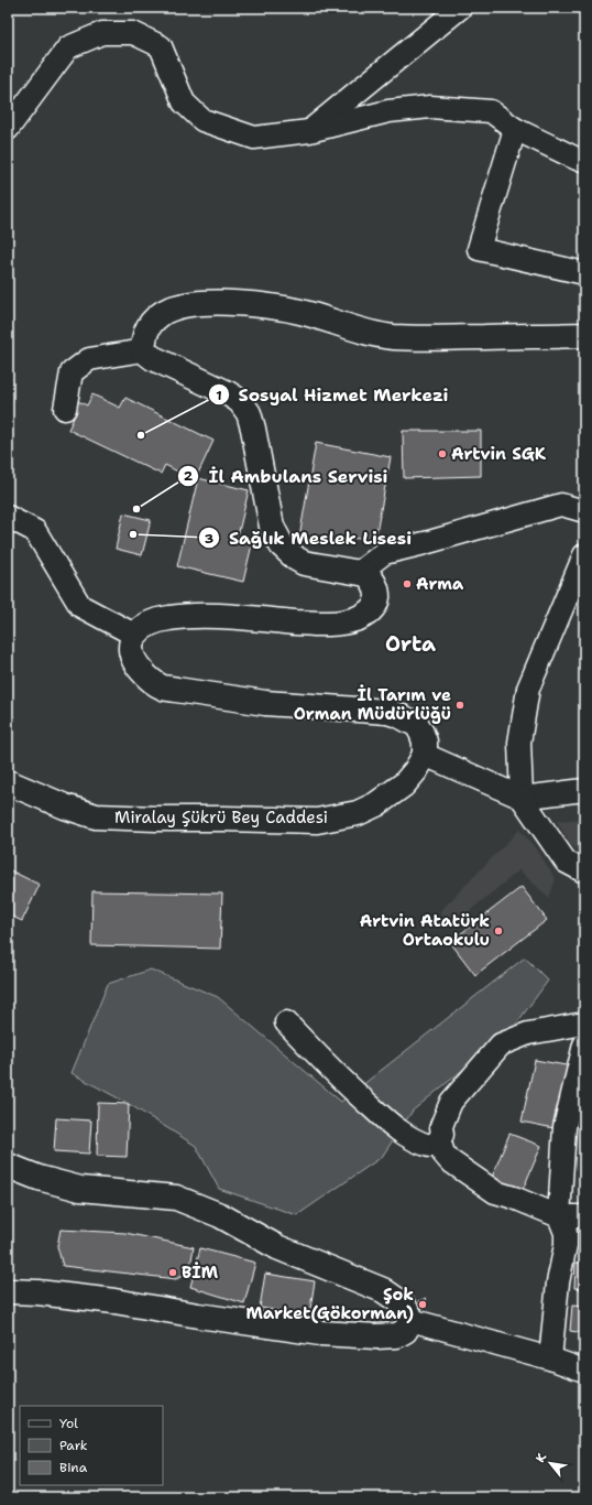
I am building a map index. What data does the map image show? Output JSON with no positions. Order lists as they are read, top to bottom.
{
  "streets": {
    "main road": ["Miralay Şükrü Bey Caddesi"]
  },
  "districts": ["Orta"],
  "places": [
    "Sosyal Hizmet Merkezi",
    "Artvin SGK",
    "İl Ambulans Servisi",
    "Sağlık Meslek Lisesi",
    "Arma",
    "İl Tarım ve Orman Müdürlüğü",
    "Artvin Atatürk Ortaokulu",
    "BİM",
    "Şok Market(Gökorman)"
  ],
  "legend": ["Yol", "Park", "Bina"],
  "north": "top left"
}
